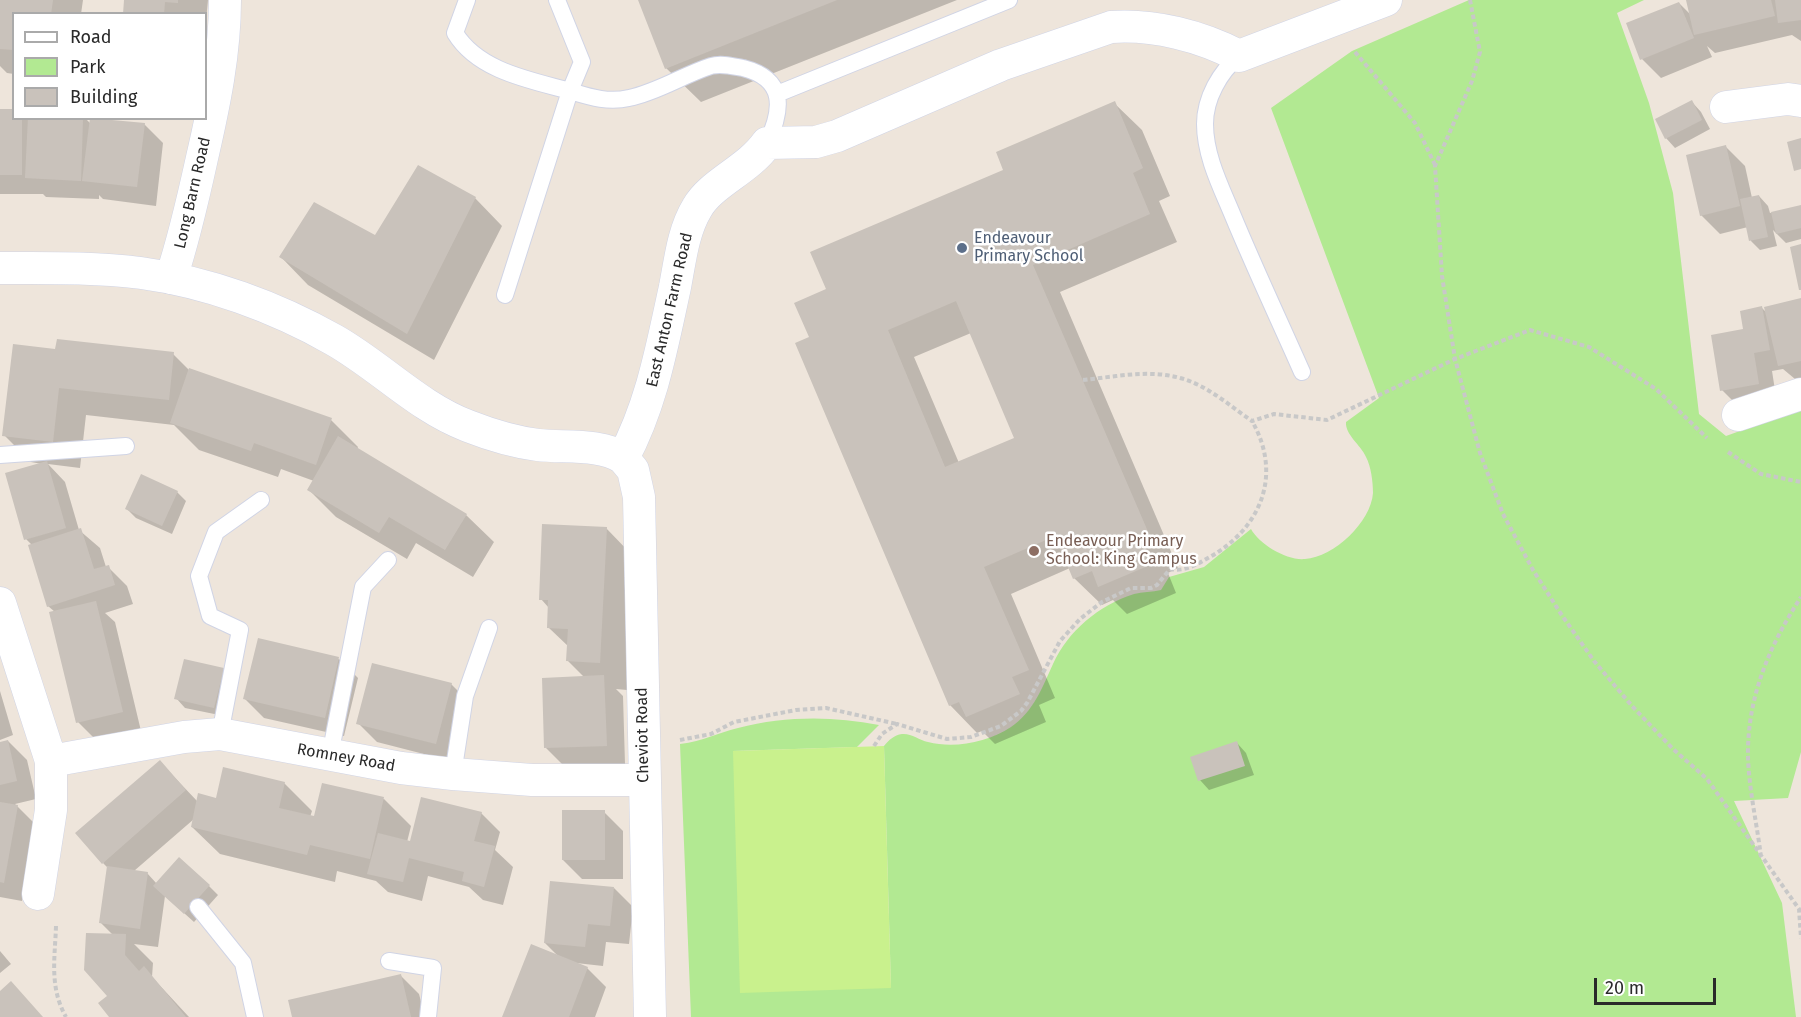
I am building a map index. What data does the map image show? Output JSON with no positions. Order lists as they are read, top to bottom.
{
  "streets": {
    "street": [
      "Long Barn Road",
      "East Anton Farm Road",
      "Cheviot Road",
      "Romney Road"
    ]
  },
  "crossings": [
    ["East Anton Farm Road", "Cheviot Road"],
    ["Cheviot Road", "Romney Road"]
  ],
  "places": ["Endeavour Primary School", "Endeavour Primary School: King Campus"],
  "legend": ["Road", "Park", "Building"],
  "scale_bar": "20 m"
}
